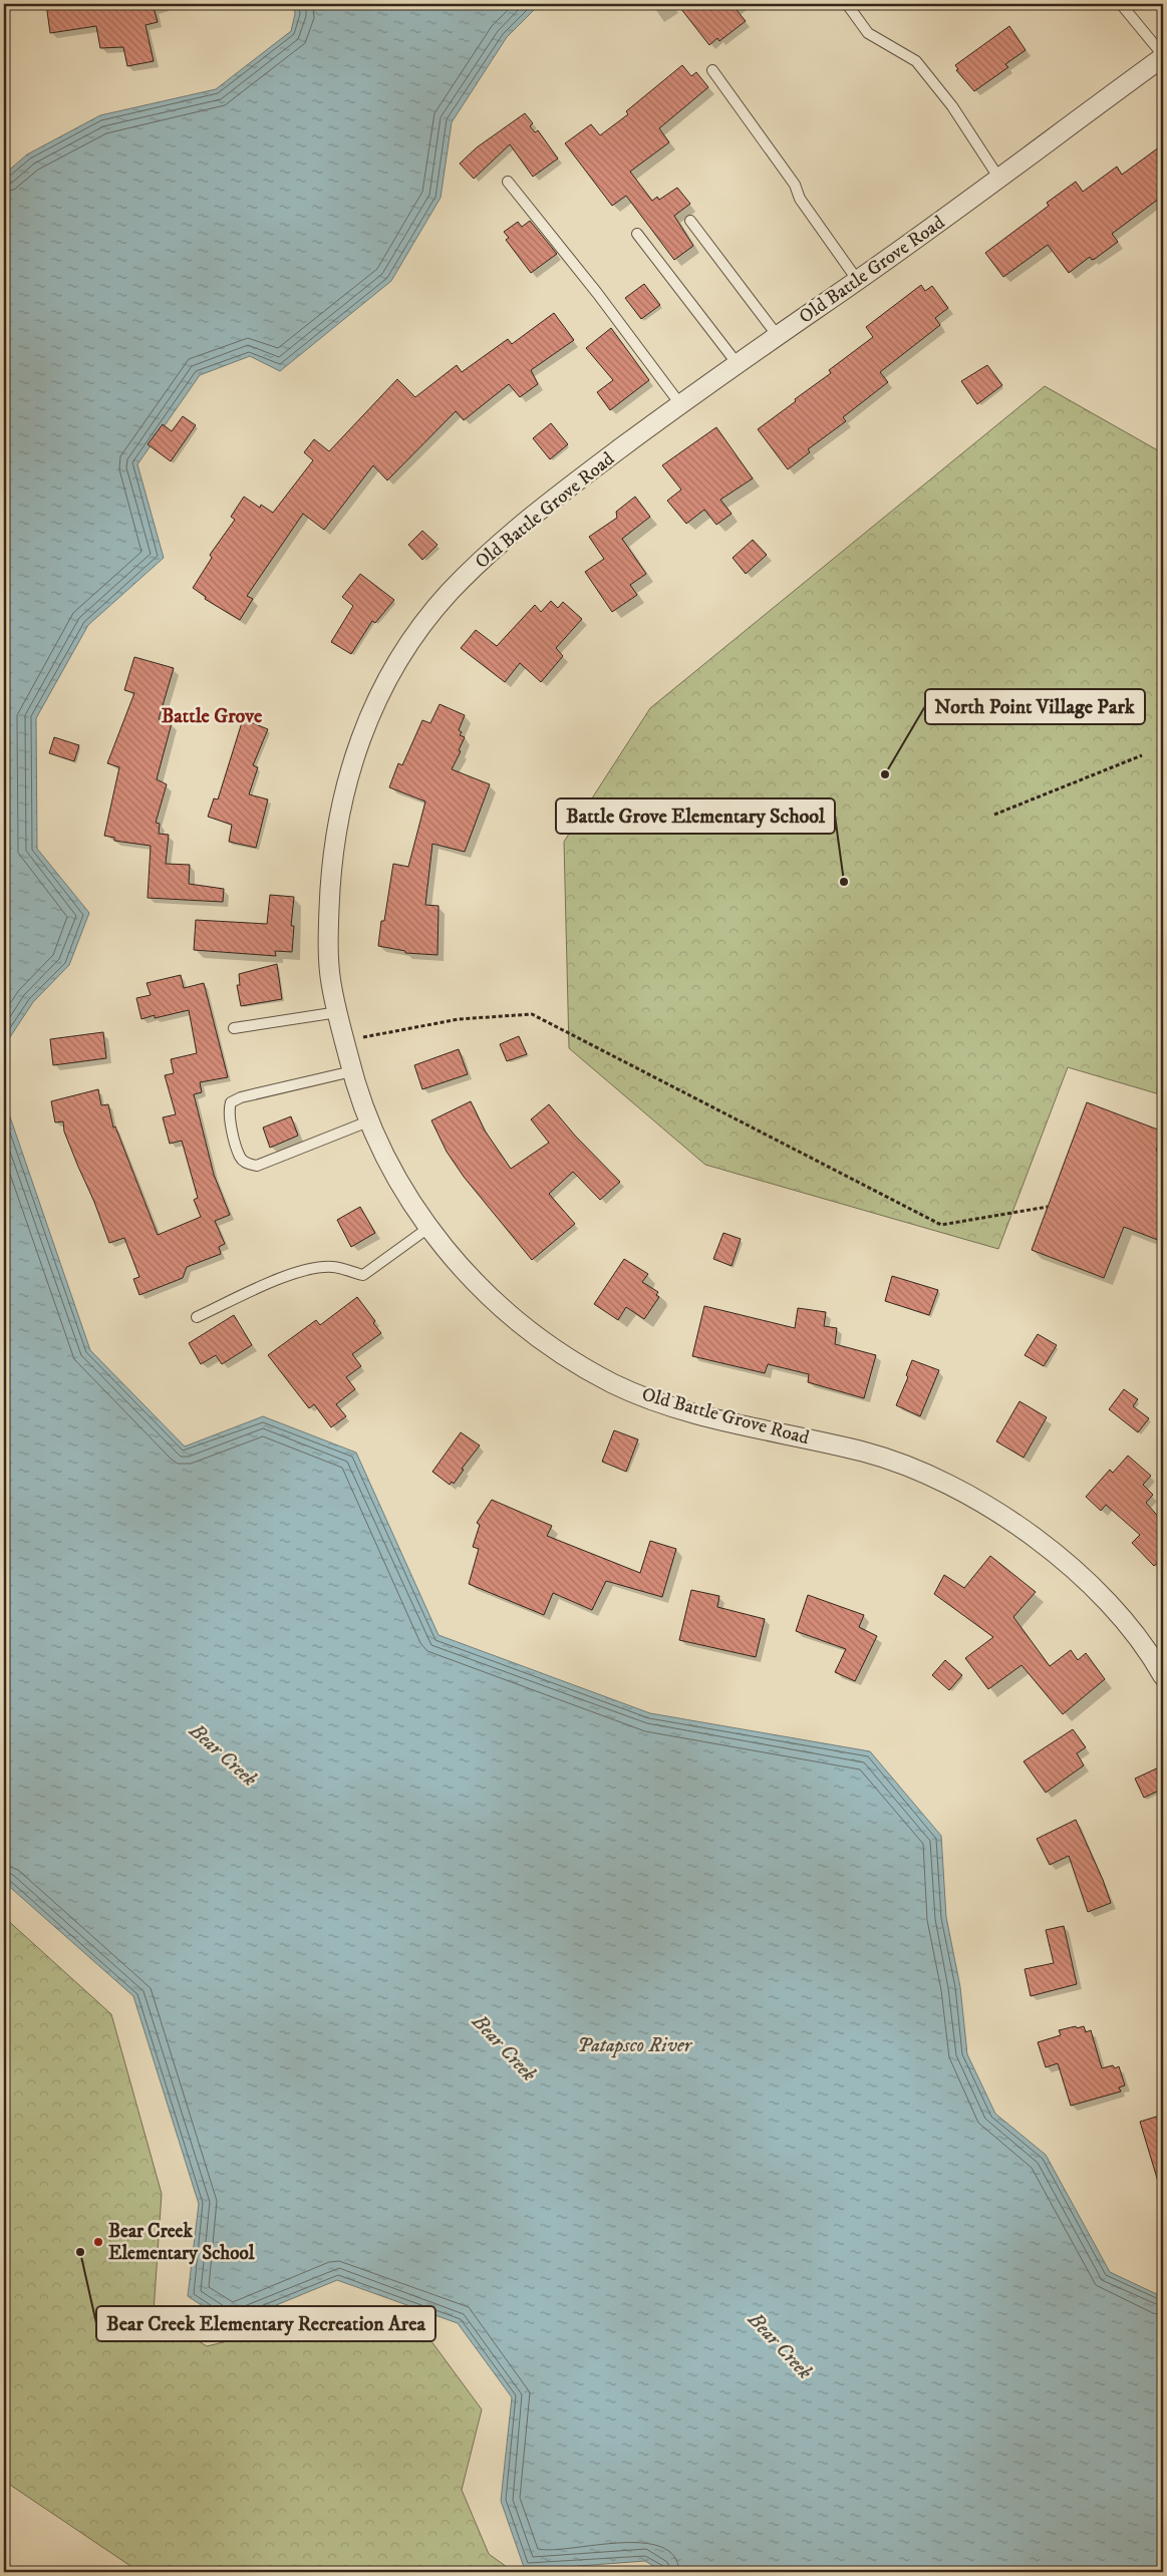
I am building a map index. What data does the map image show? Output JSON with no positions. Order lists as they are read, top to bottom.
{
  "streets": {
    "street": ["Old Battle Grove Road"]
  },
  "districts": ["Battle Grove"],
  "water": ["Bear Creek", "Patapsco River"],
  "places": [
    "North Point Village Park",
    "Battle Grove Elementary School",
    "Bear Creek Elementary School",
    "Bear Creek Elementary Recreation Area"
  ]
}
